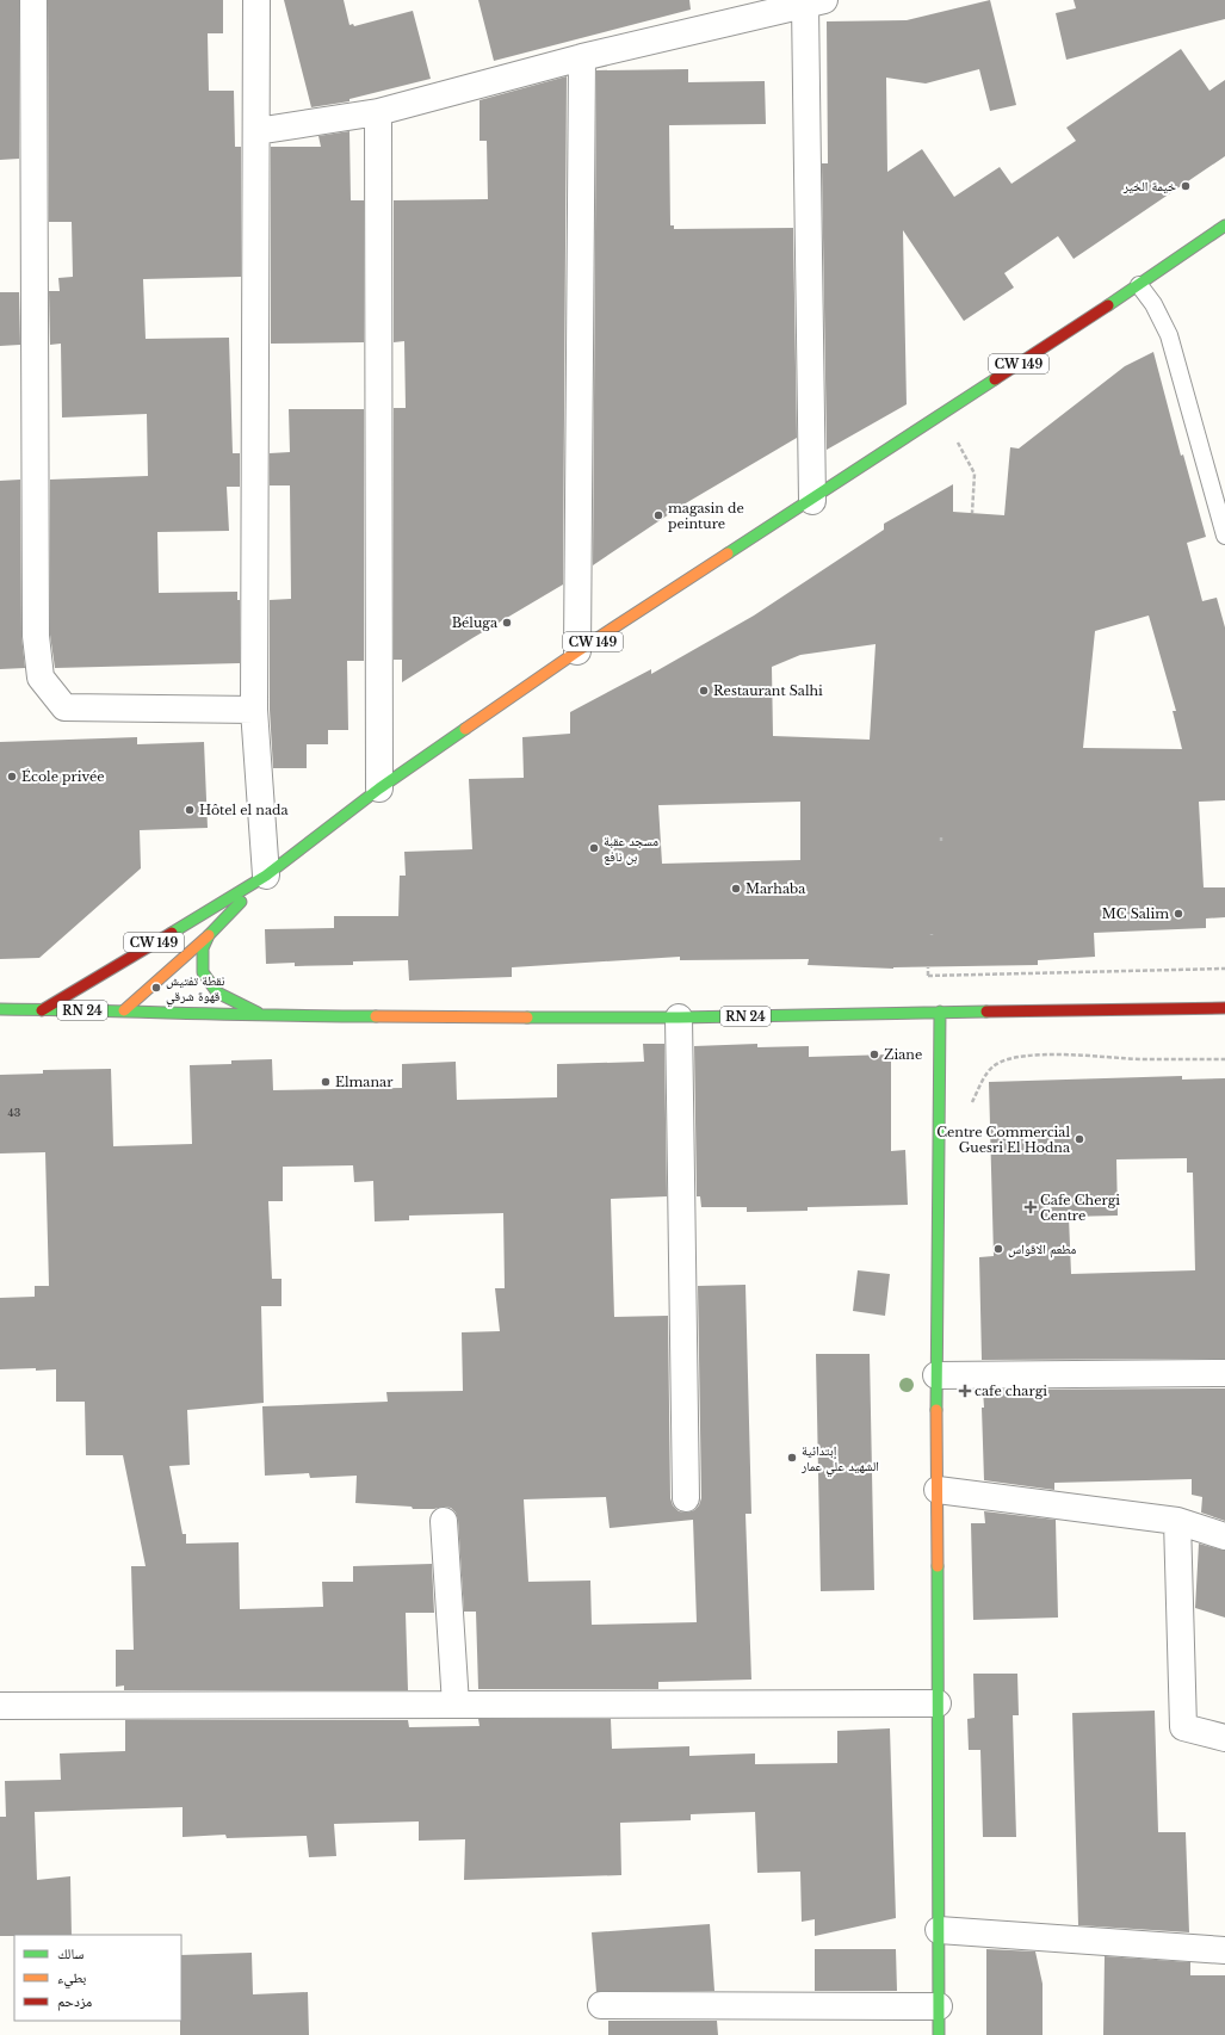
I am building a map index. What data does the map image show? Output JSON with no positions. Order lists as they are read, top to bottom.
{
  "streets": {
    "main road": ["CW 149", "RN 24"]
  },
  "crossings": [
    ["CW 149", "RN 24"]
  ],
  "places": {
    "other": [
      "خيمة الخير",
      "magasin de peinture",
      "Béluga",
      "Restaurant Salhi",
      "École privée",
      "Hôtel el nada",
      "مسجد عقبة بن نافع",
      "Marhaba",
      "MC Salim",
      "نقطة تفتيش قهوة شرقي",
      "Ziane",
      "Elmanar",
      "Centre Commercial Guesri El Hodna",
      "مطعم الاقواس",
      "إبتدائية الشهيد علي عمار"
    ],
    "health": ["Cafe Chergi Centre", "cafe chargi"]
  },
  "house_numbers": ["43"],
  "legend": ["سالك", "بطيء", "مزدحم"]
}
